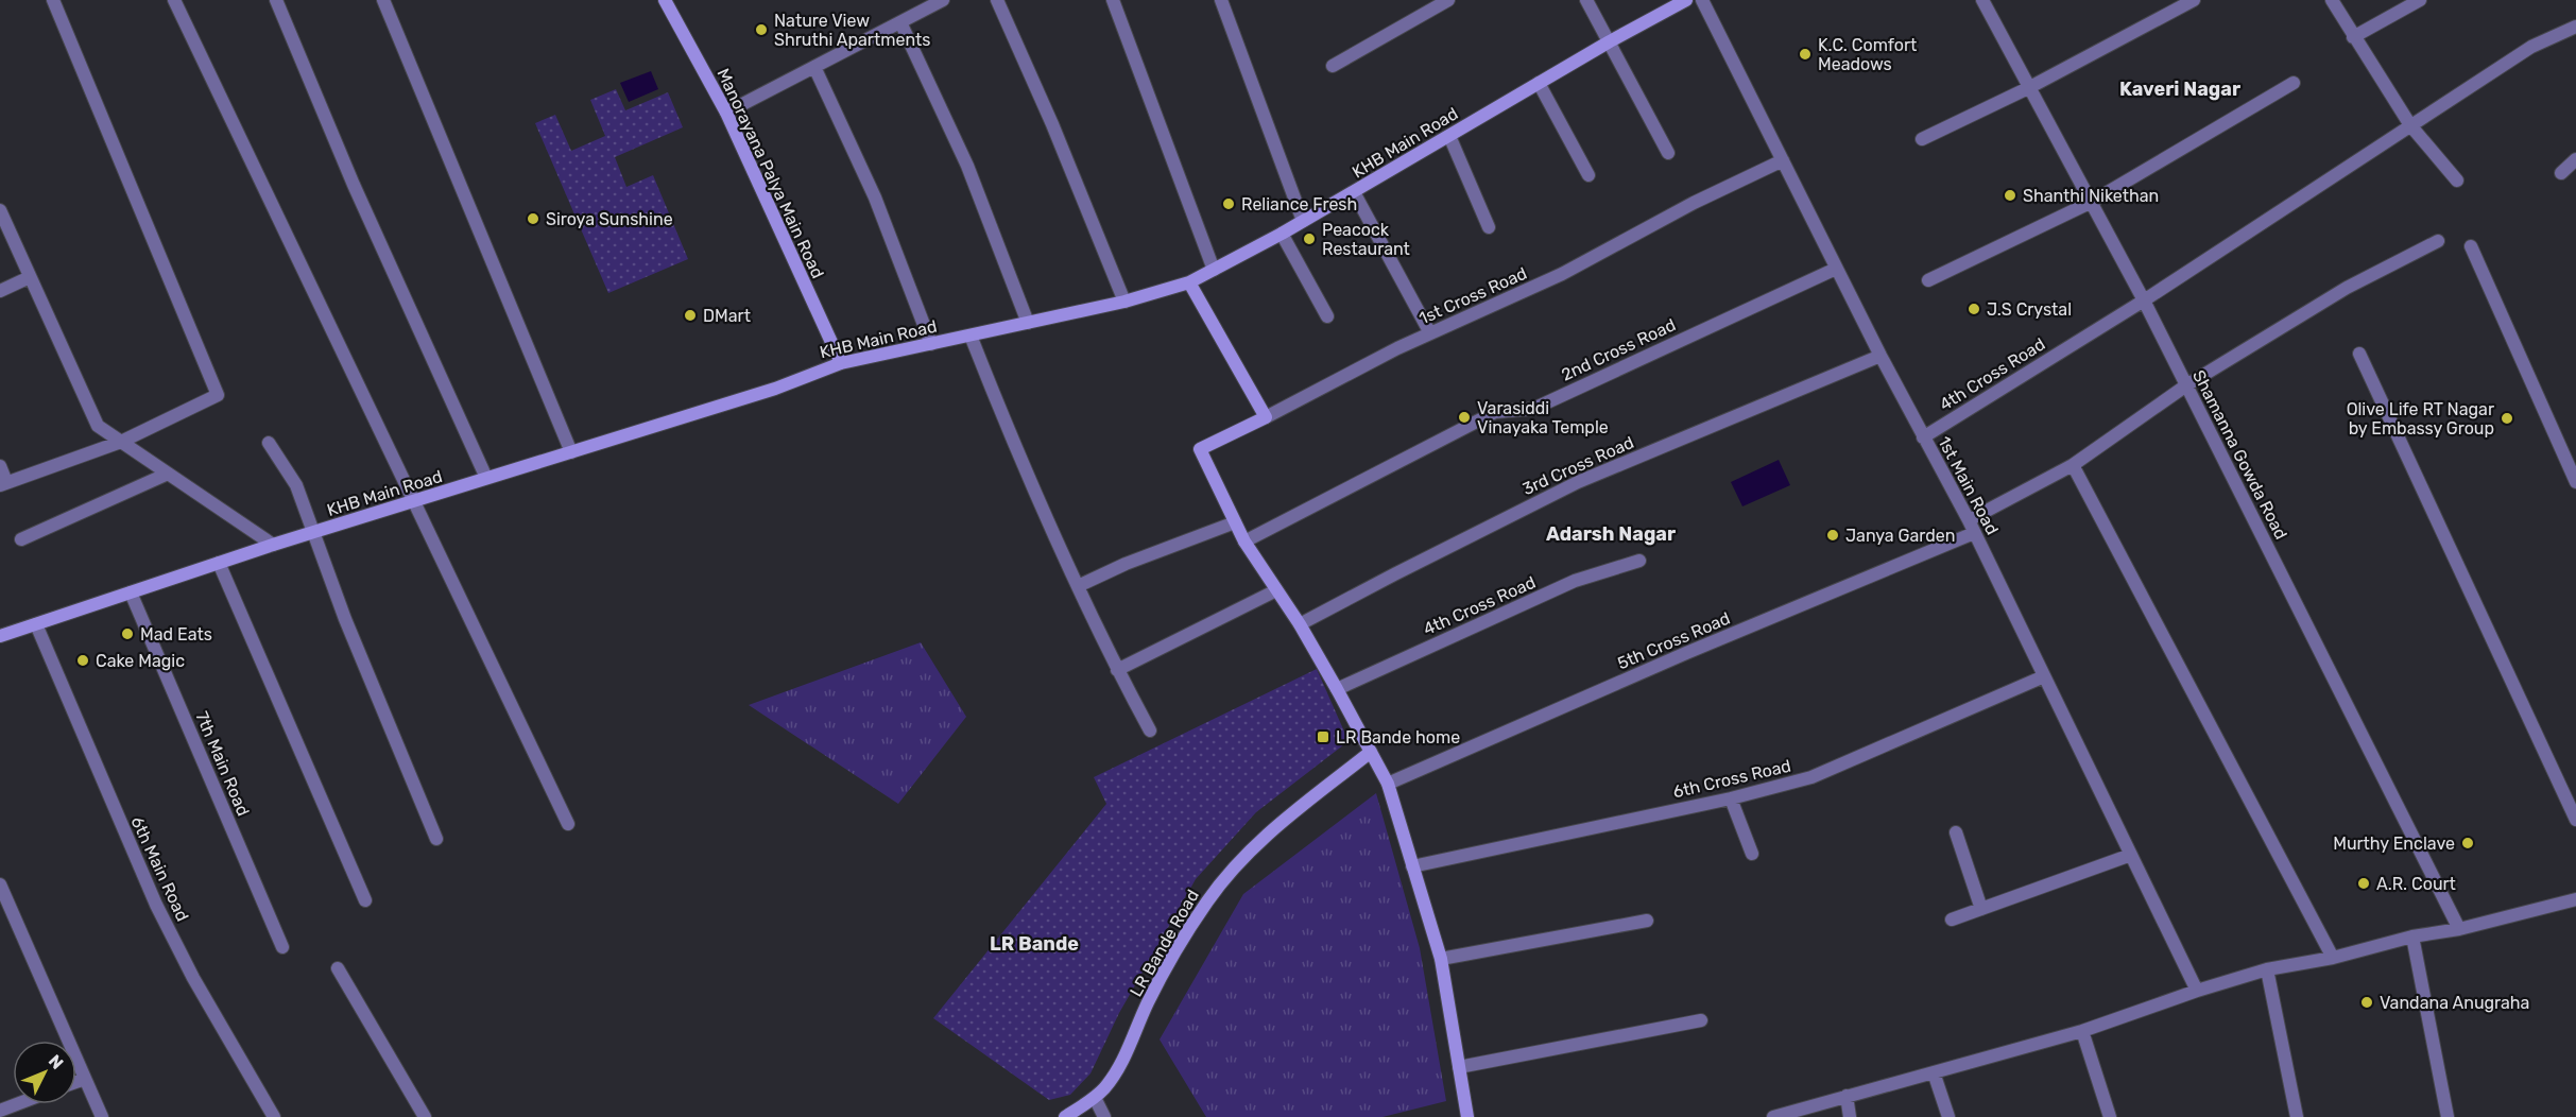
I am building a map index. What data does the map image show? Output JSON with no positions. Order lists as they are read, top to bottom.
{
  "streets": {
    "street": [
      "KHB Main Road",
      "Manorayana Palya Main Road",
      "1st Cross Road",
      "2nd Cross Road",
      "4th Cross Road",
      "Shamanna Gowda Road",
      "3rd Cross Road",
      "1st Main Road",
      "5th Cross Road",
      "7th Main Road",
      "6th Cross Road",
      "6th Main Road",
      "LR Bande Road"
    ]
  },
  "crossings": [
    ["KHB Main Road", "Manorayana Palya Main Road"],
    ["KHB Main Road", "7th Main Road"],
    ["KHB Main Road", "6th Main Road"],
    ["1st Cross Road", "1st Main Road"],
    ["2nd Cross Road", "1st Main Road"],
    ["4th Cross Road", "Shamanna Gowda Road"],
    ["4th Cross Road", "1st Main Road"],
    ["Shamanna Gowda Road", "5th Cross Road"],
    ["3rd Cross Road", "1st Main Road"],
    ["1st Main Road", "5th Cross Road"],
    ["1st Main Road", "6th Cross Road"]
  ],
  "districts": ["Kaveri Nagar", "Adarsh Nagar", "LR Bande"],
  "places": {
    "other": [
      "Nature View Shruthi Apartments",
      "K.C. Comfort Meadows",
      "Shanthi Nikethan",
      "Reliance Fresh",
      "Siroya Sunshine",
      "Peacock Restaurant",
      "J.S Crystal",
      "DMart",
      "Varasiddi Vinayaka Temple",
      "Olive Life RT Nagar by Embassy Group",
      "Janya Garden",
      "Mad Eats",
      "Cake Magic",
      "Murthy Enclave",
      "A.R. Court",
      "Vandana Anugraha"
    ],
    "transit": ["LR Bande home"]
  },
  "north": "top right"
}
